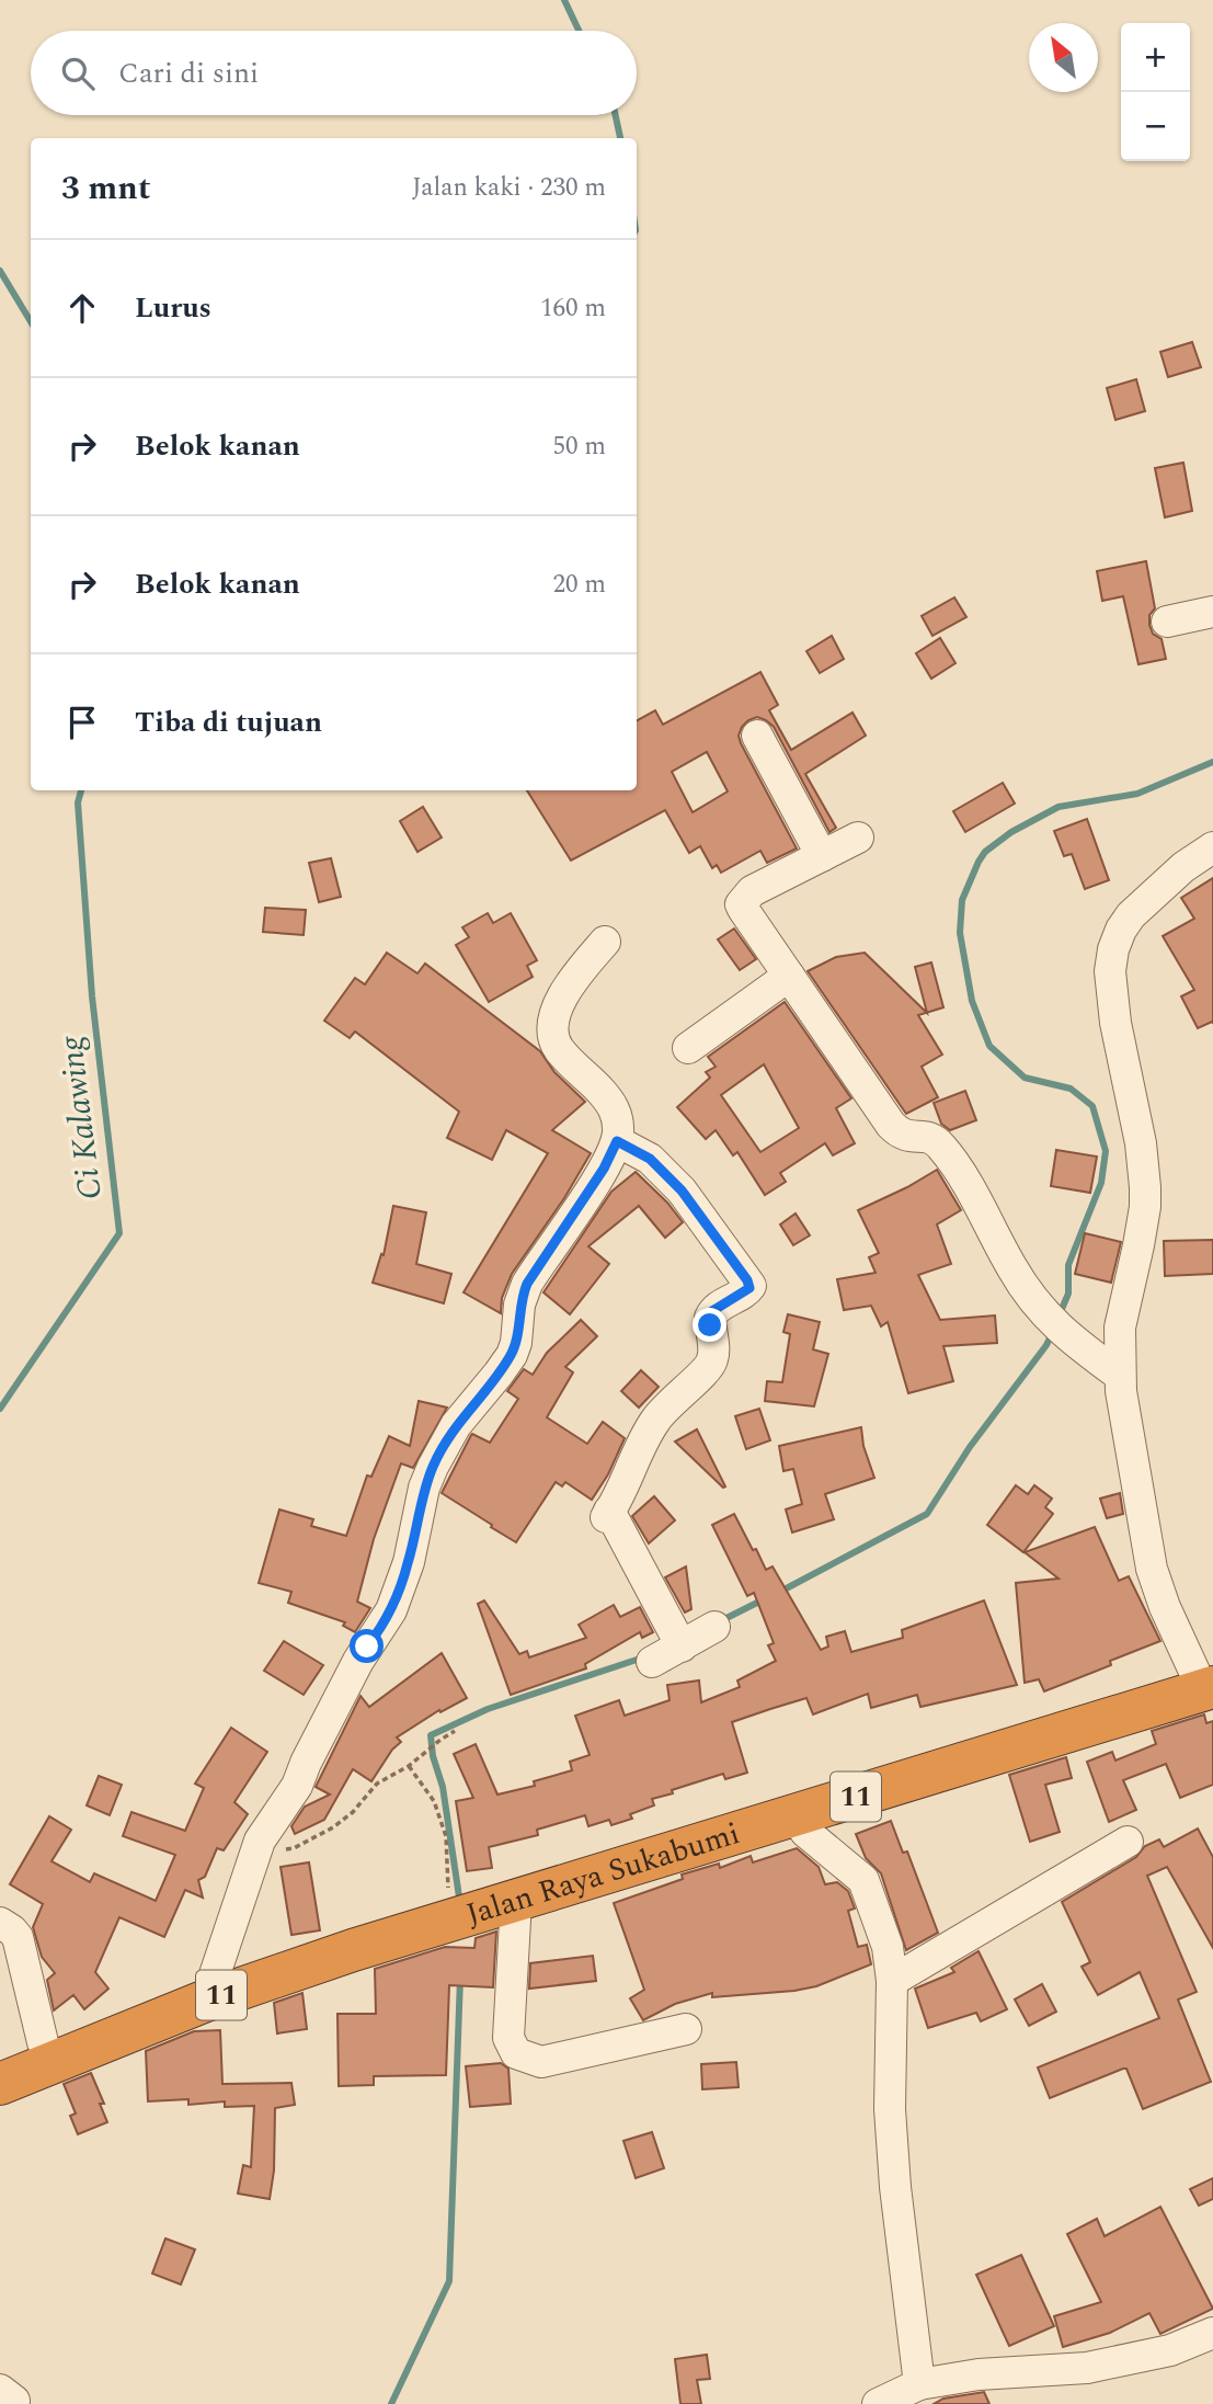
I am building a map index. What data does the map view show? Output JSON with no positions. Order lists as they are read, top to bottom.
{
  "streets": {
    "highway": ["11", "Jalan Raya Sukabumi"]
  },
  "water": ["Ci Kalawing"],
  "north": "top left",
  "page": {
    "map_buttons": ["+", "−"],
    "search": "Cari di sini",
    "heading": ["3 mnt", "Jalan kaki · 230 m"],
    "list": [
      ["Lurus", "160 m"],
      ["Belok kanan", "50 m"],
      ["Belok kanan", "20 m"],
      "Tiba di tujuan"
    ]
  }
}
